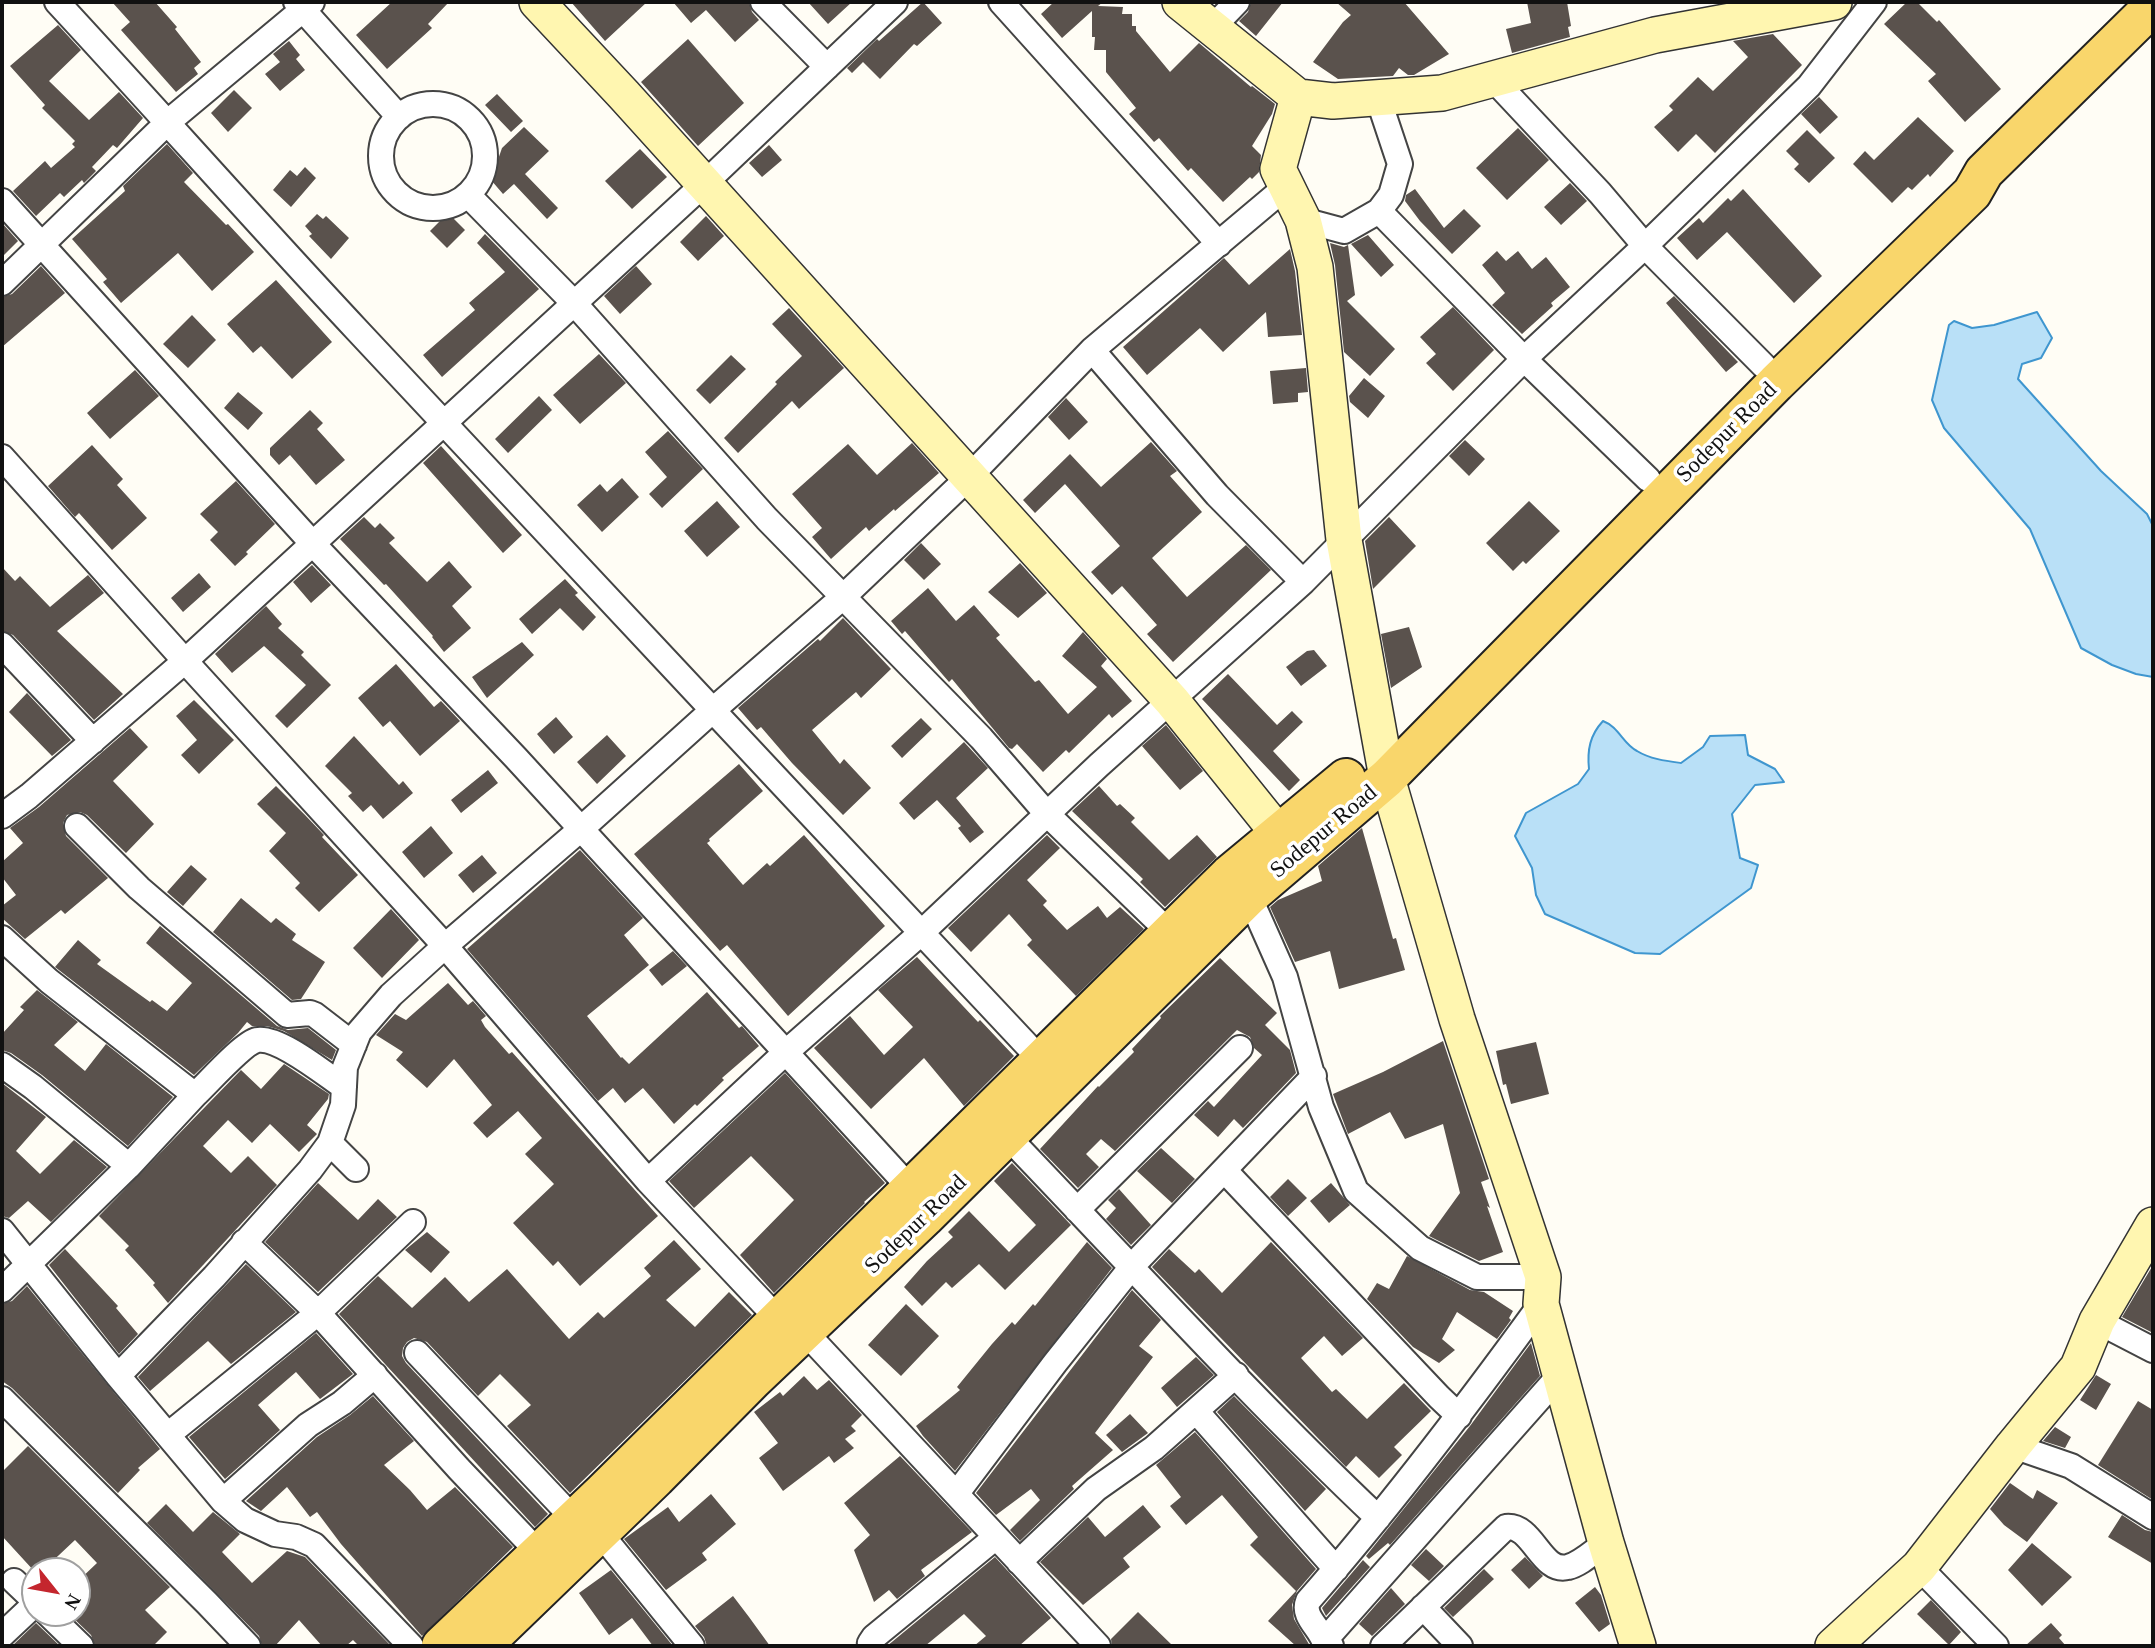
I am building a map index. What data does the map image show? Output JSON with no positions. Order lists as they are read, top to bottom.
{
  "streets": {
    "main road": ["Sodepur Road"]
  },
  "north": "bottom right"
}
